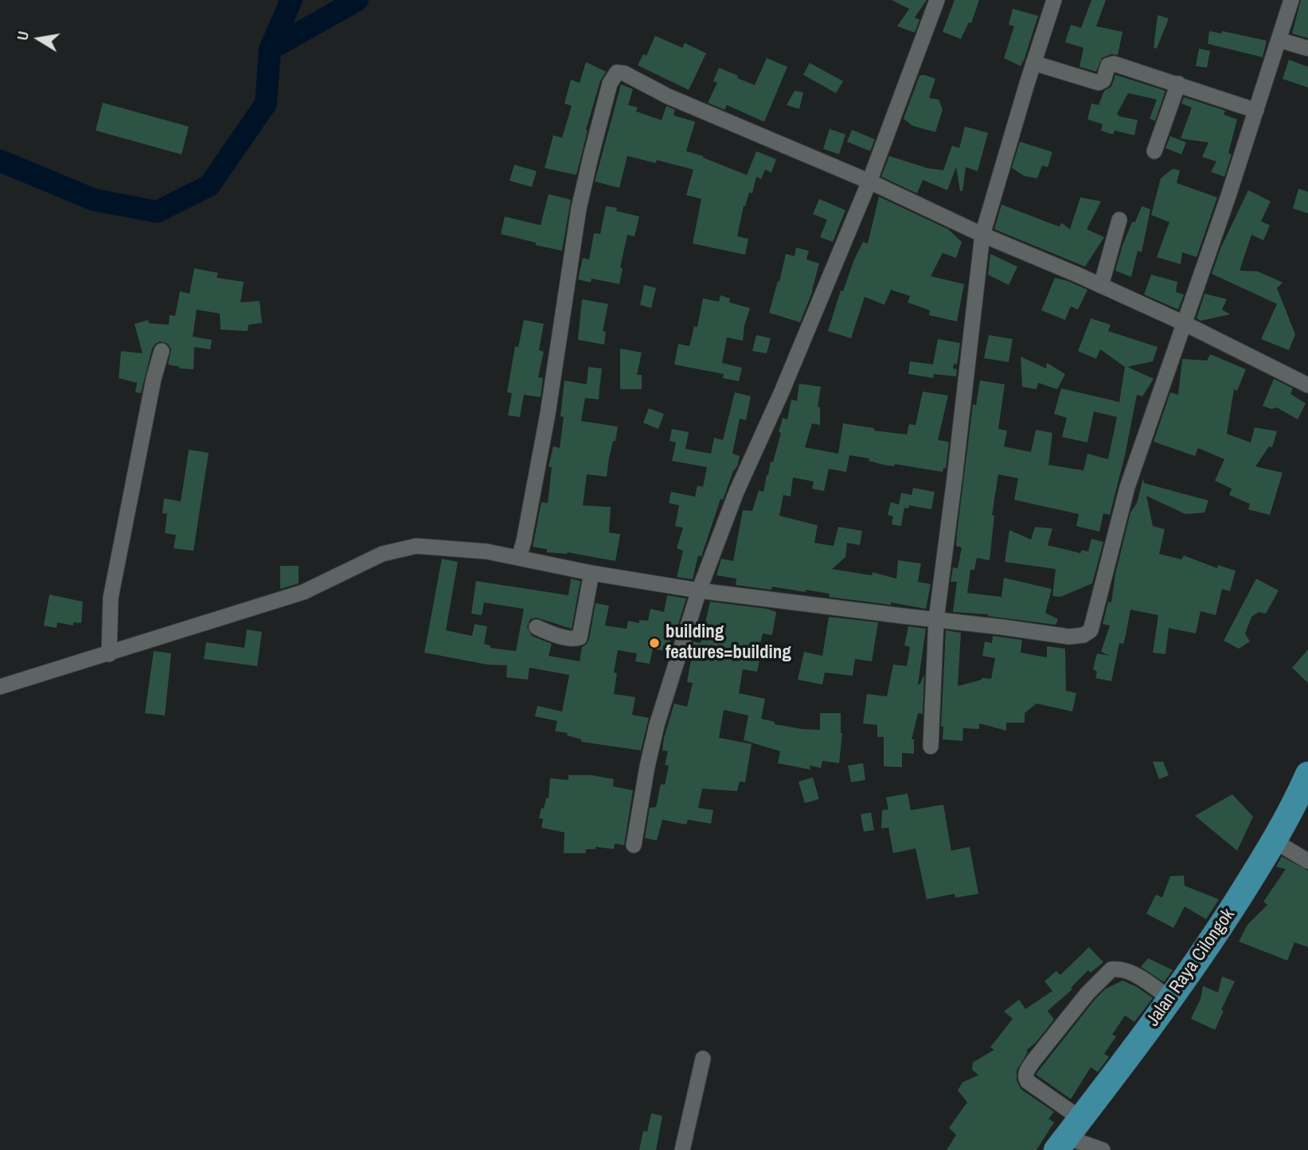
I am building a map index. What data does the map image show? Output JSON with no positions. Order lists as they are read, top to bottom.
{
  "streets": {
    "highway": ["Jalan Raya Cilongok"]
  },
  "places": ["building features=building"],
  "north": "left"
}
